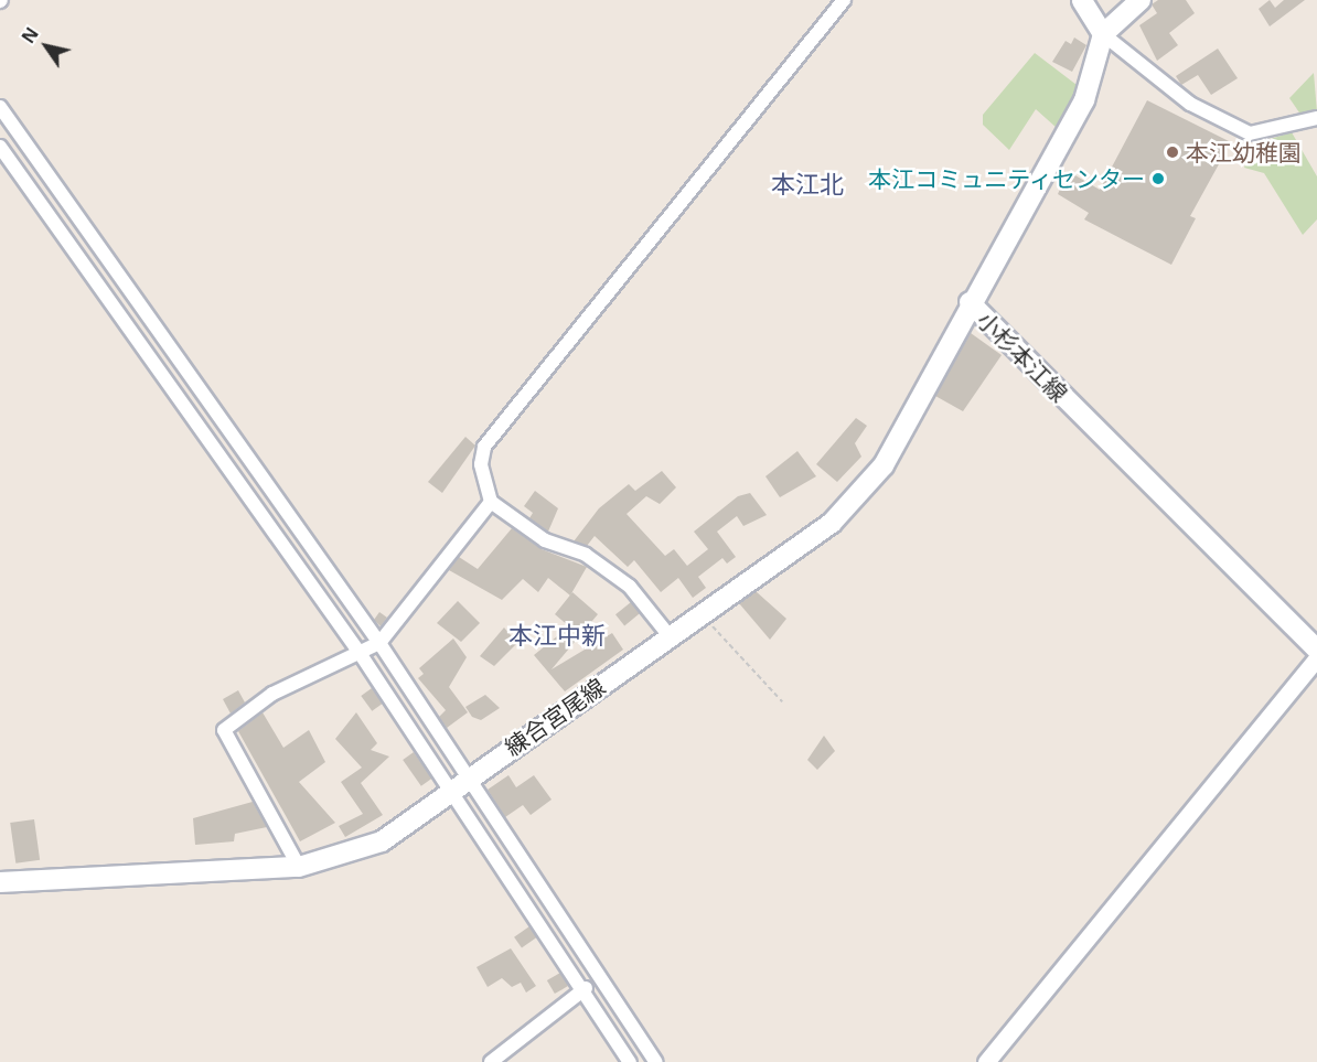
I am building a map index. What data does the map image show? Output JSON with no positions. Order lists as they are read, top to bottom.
{
  "streets": {
    "main road": ["小杉本江線", "練合宮尾線"]
  },
  "crossings": [
    ["小杉本江線", "練合宮尾線"]
  ],
  "districts": ["本江北", "本江中新"],
  "places": ["本江幼稚園", "本江コミュニティセンター"],
  "north": "top left"
}
